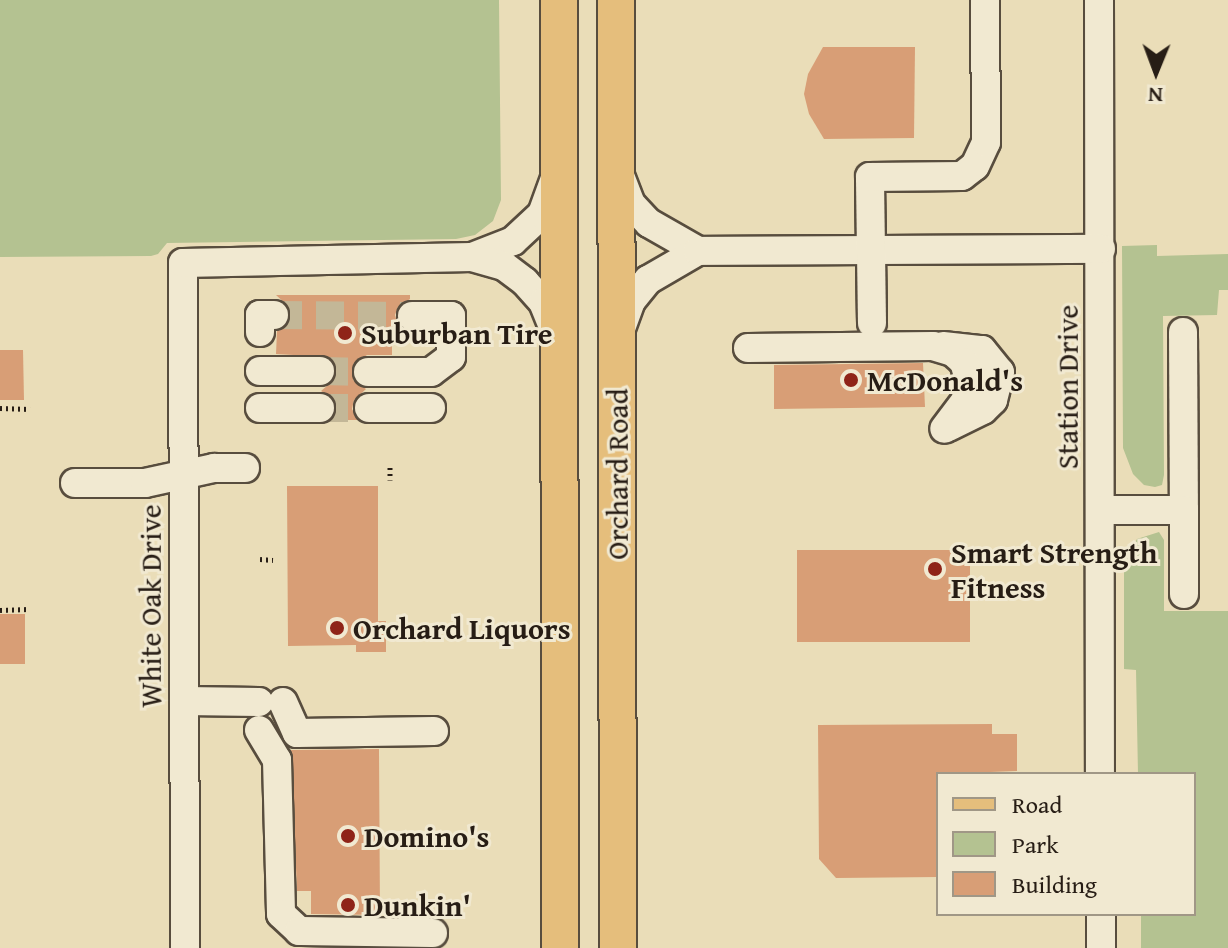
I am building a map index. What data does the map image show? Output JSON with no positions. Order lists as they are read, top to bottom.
{
  "streets": {
    "main road": ["Orchard Road"],
    "street": ["Station Drive", "White Oak Drive"]
  },
  "places": [
    "Suburban Tire",
    "McDonald's",
    "Smart Strength Fitness",
    "Orchard Liquors",
    "Domino's",
    "Dunkin'"
  ],
  "legend": ["Road", "Park", "Building"],
  "north": "bottom"
}
